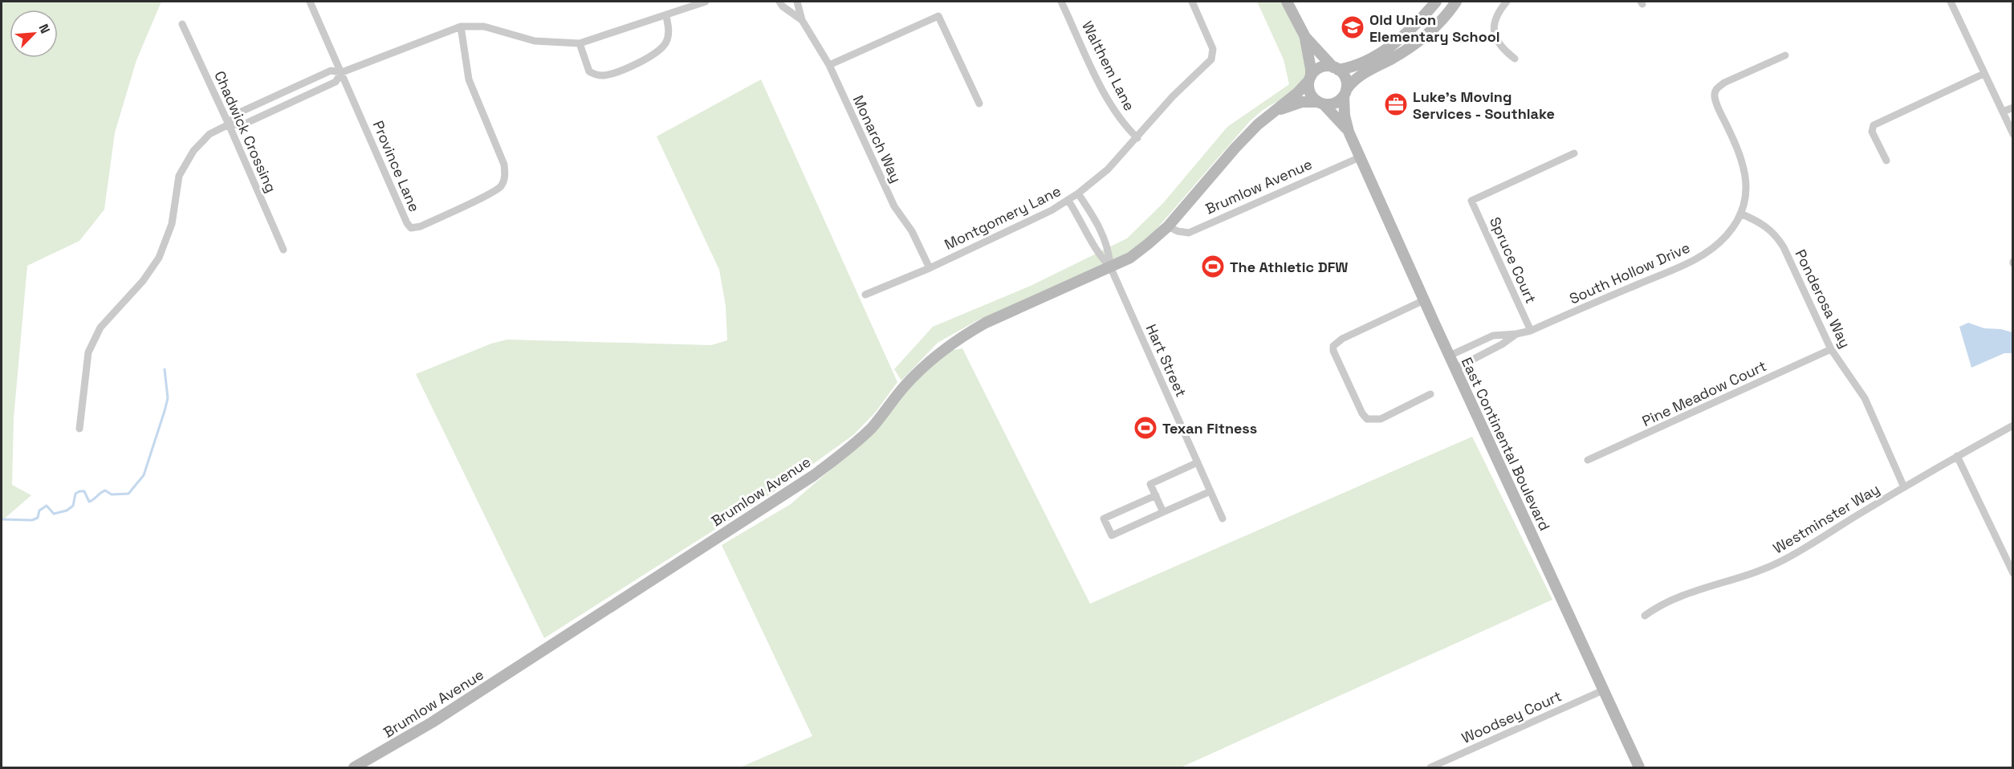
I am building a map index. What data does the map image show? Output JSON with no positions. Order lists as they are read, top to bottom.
{
  "streets": {
    "main road": ["Brumlow Avenue", "East Continental Boulevard"],
    "street": [
      "Walthem Lane",
      "Chadwick Crossing",
      "Monarch Way",
      "Province Lane",
      "Montgomery Lane",
      "Spruce Court",
      "South Hollow Drive",
      "Ponderosa Way",
      "Hart Street",
      "Pine Meadow Court",
      "Westminster Way",
      "Woodsey Court"
    ]
  },
  "crossings": [
    ["Walthem Lane", "Montgomery Lane"],
    ["Monarch Way", "Montgomery Lane"],
    ["Brumlow Avenue", "Hart Street"],
    ["Brumlow Avenue", "East Continental Boulevard"],
    ["Spruce Court", "South Hollow Drive"],
    ["South Hollow Drive", "Ponderosa Way"],
    ["South Hollow Drive", "East Continental Boulevard"],
    ["Ponderosa Way", "Pine Meadow Court"],
    ["Ponderosa Way", "Westminster Way"],
    ["East Continental Boulevard", "Woodsey Court"]
  ],
  "places": {
    "school or university": ["Old Union Elementary School"],
    "office": ["Luke’s Moving Services - Southlake"],
    "sports": ["The Athletic DFW", "Texan Fitness"]
  },
  "north": "top right"
}
